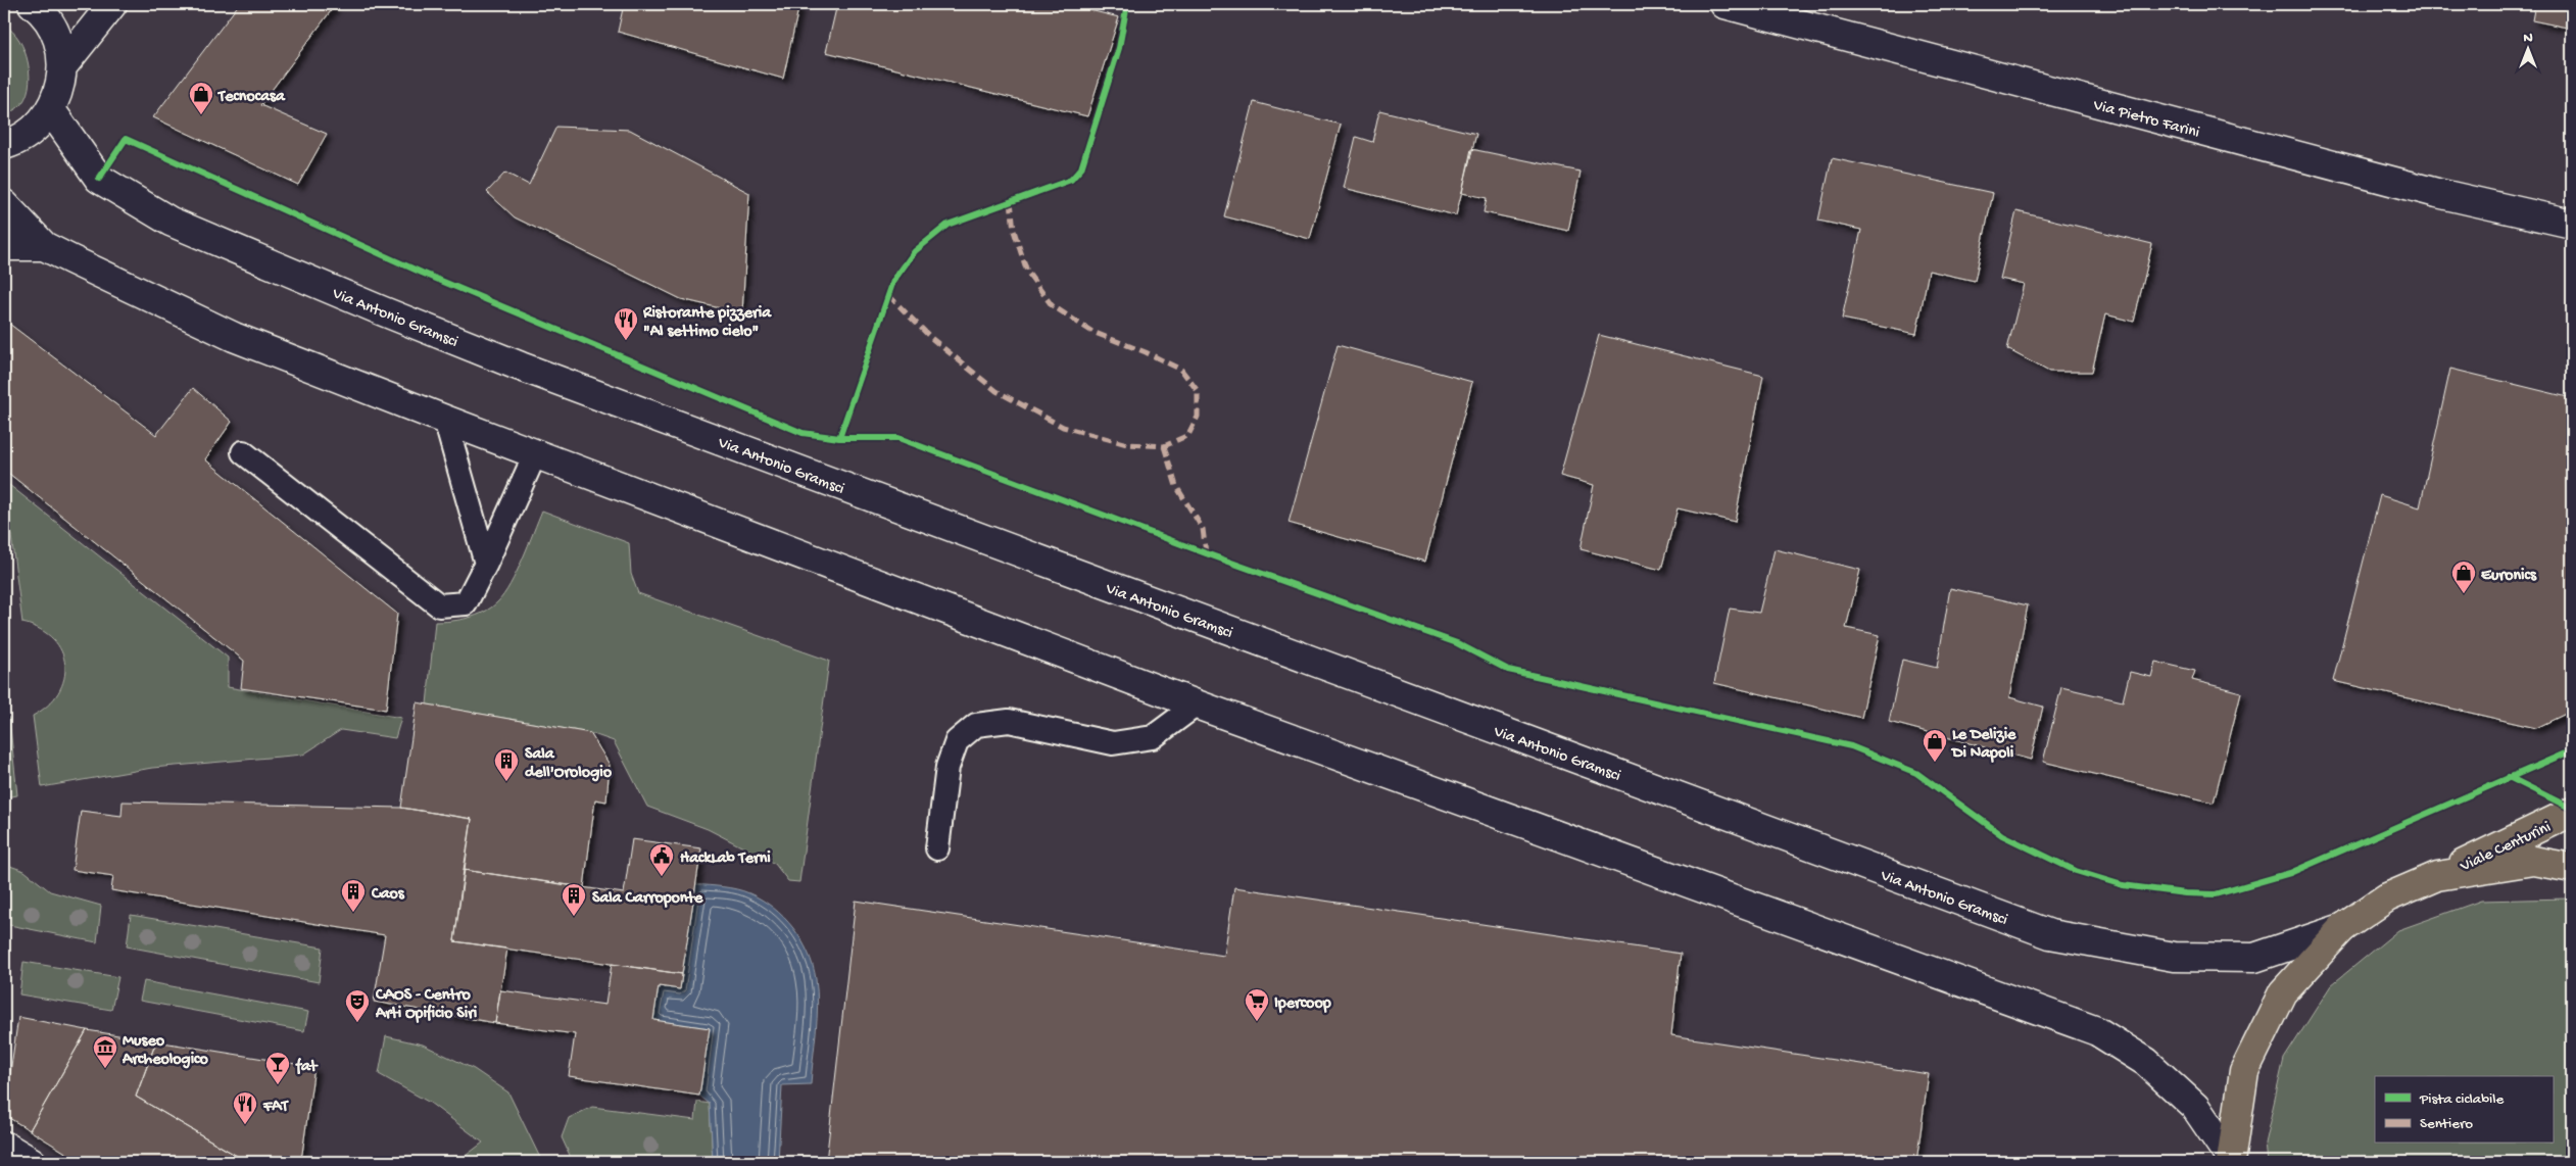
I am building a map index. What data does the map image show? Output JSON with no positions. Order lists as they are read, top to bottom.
{
  "streets": {
    "main road": ["Viale Centurini"],
    "street": ["Via Pietro Farini", "Via Antonio Gramsci"]
  },
  "places": {
    "shop": ["Tecnocasa", "Euronics", "Le Delizie Di Napoli"],
    "restaurant": ["Ristorante pizzeria \"Al settimo cielo\"", "FAT"],
    "building": ["Sala dell'Orologio", "Caos", "Sala Carroponte"],
    "public building": ["HackLab Terni"],
    "supermarket": ["Ipercoop"],
    "theatre": ["CAOS - Centro Arti Opificio Siri"],
    "museum": ["Museo Archeologico"],
    "bar": ["fat"]
  },
  "legend": ["Pista ciclabile", "Sentiero"],
  "north": "top"
}
